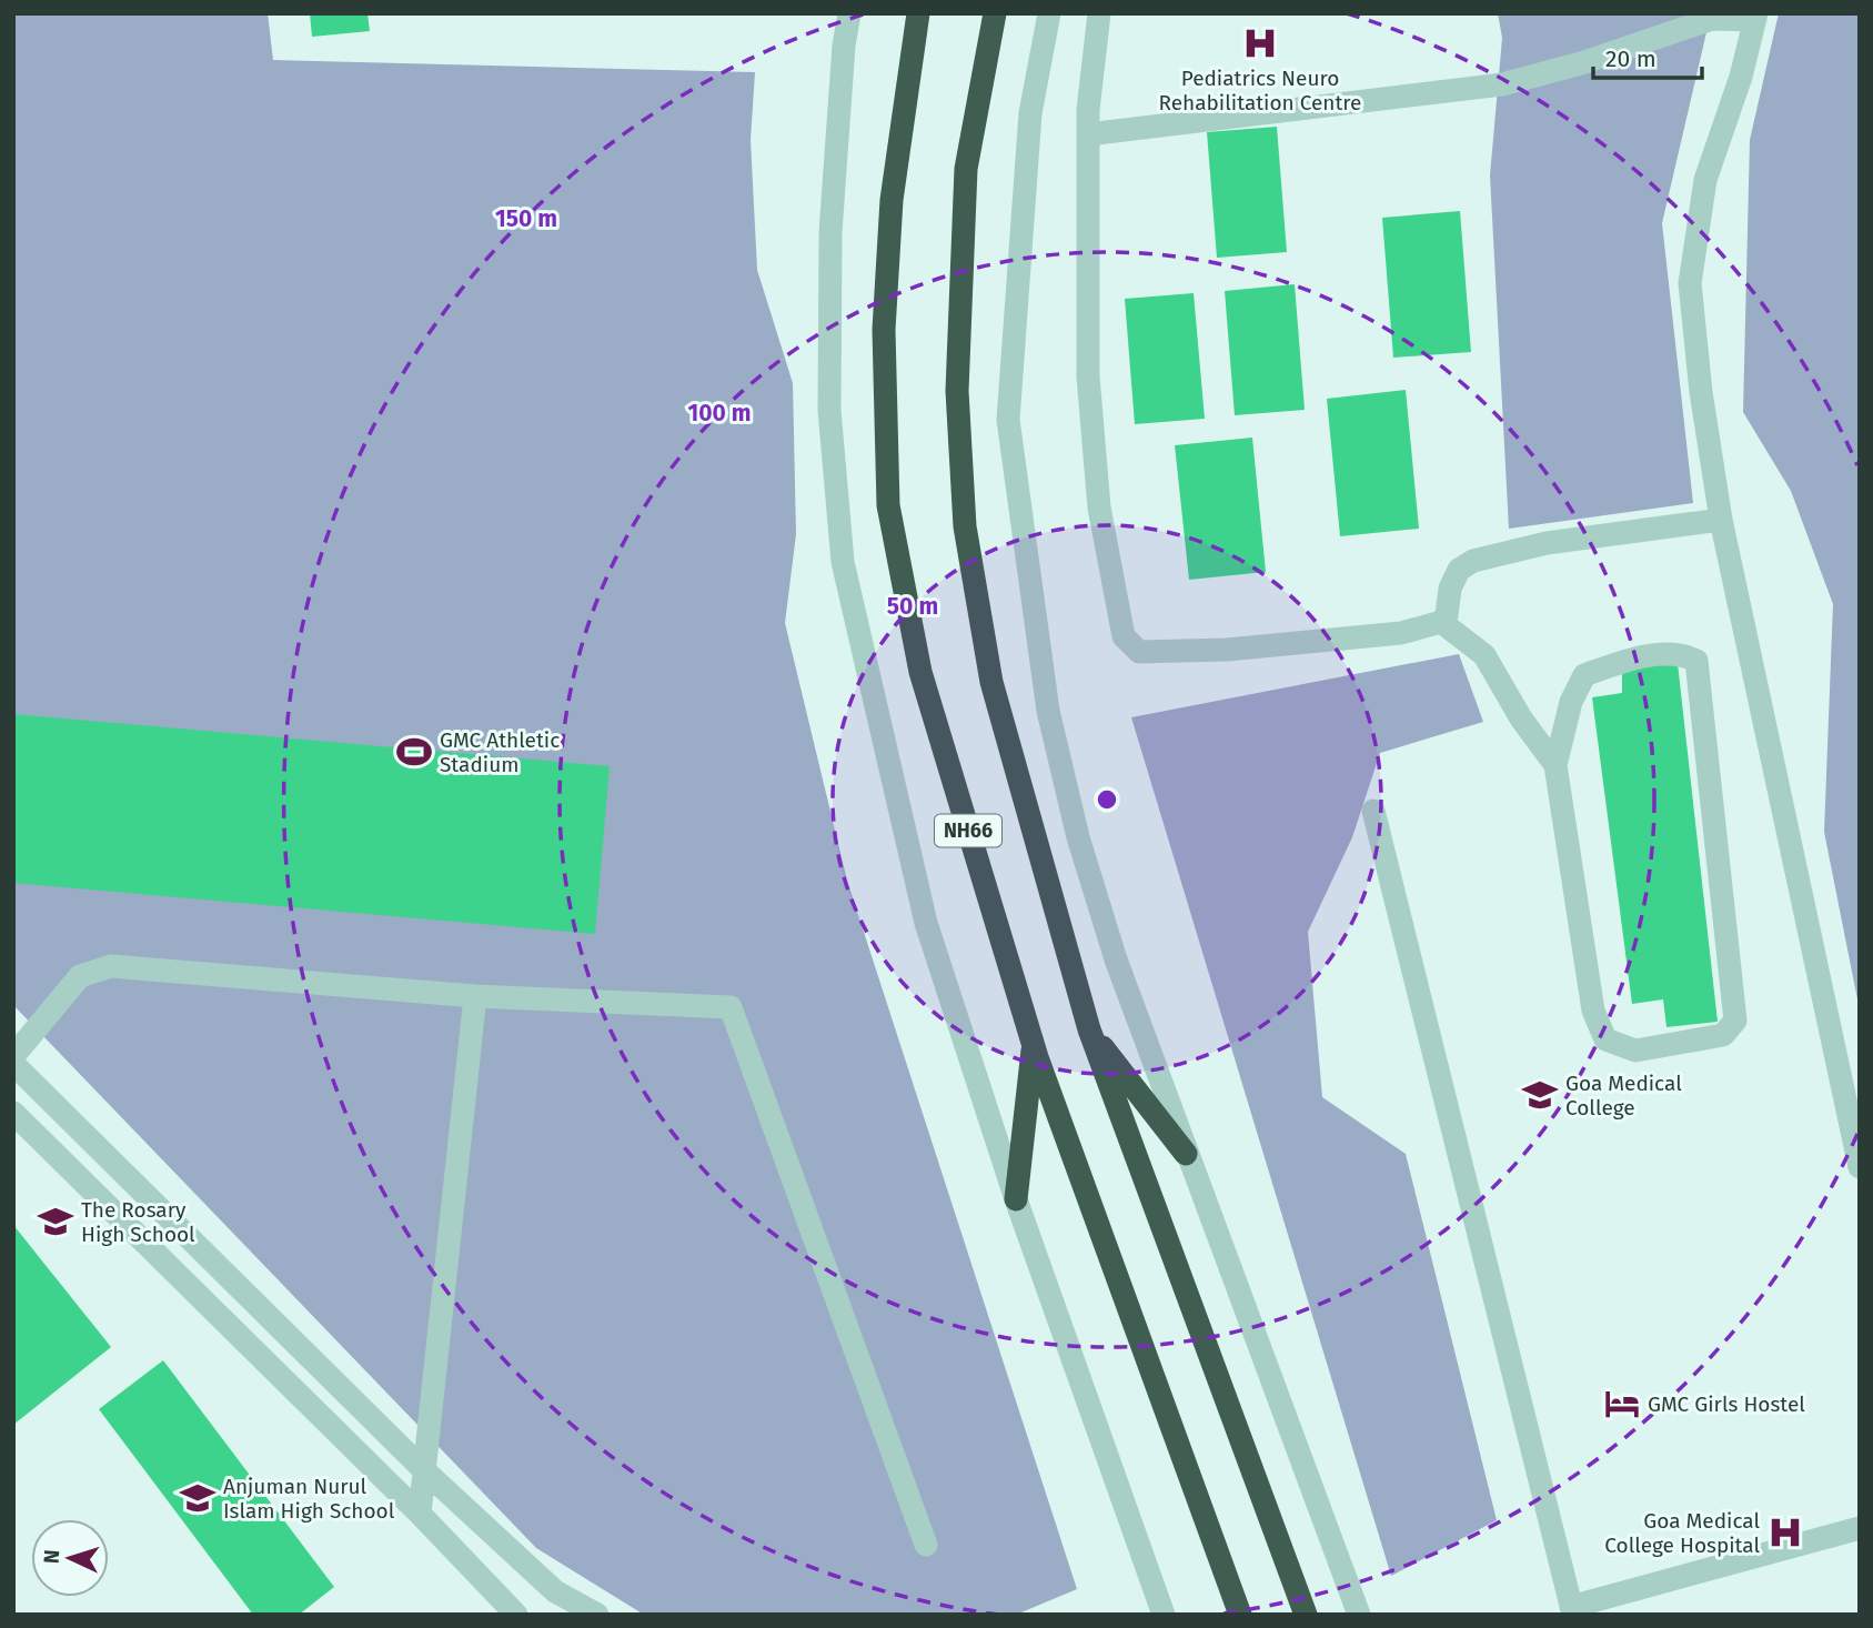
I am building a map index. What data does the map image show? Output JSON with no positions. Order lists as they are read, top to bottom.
{
  "streets": {
    "highway": ["NH66"]
  },
  "places": {
    "hospital": ["Pediatrics Neuro Rehabilitation Centre", "Goa Medical College Hospital"],
    "sports": ["GMC Athletic Stadium"],
    "school or university": ["Goa Medical College", "The Rosary High School", "Anjuman Nurul Islam High School"],
    "hotel": ["GMC Girls Hostel"]
  },
  "scale_bar": "20 m",
  "north": "left",
  "rings": ["150 m", "100 m", "50 m"]
}
